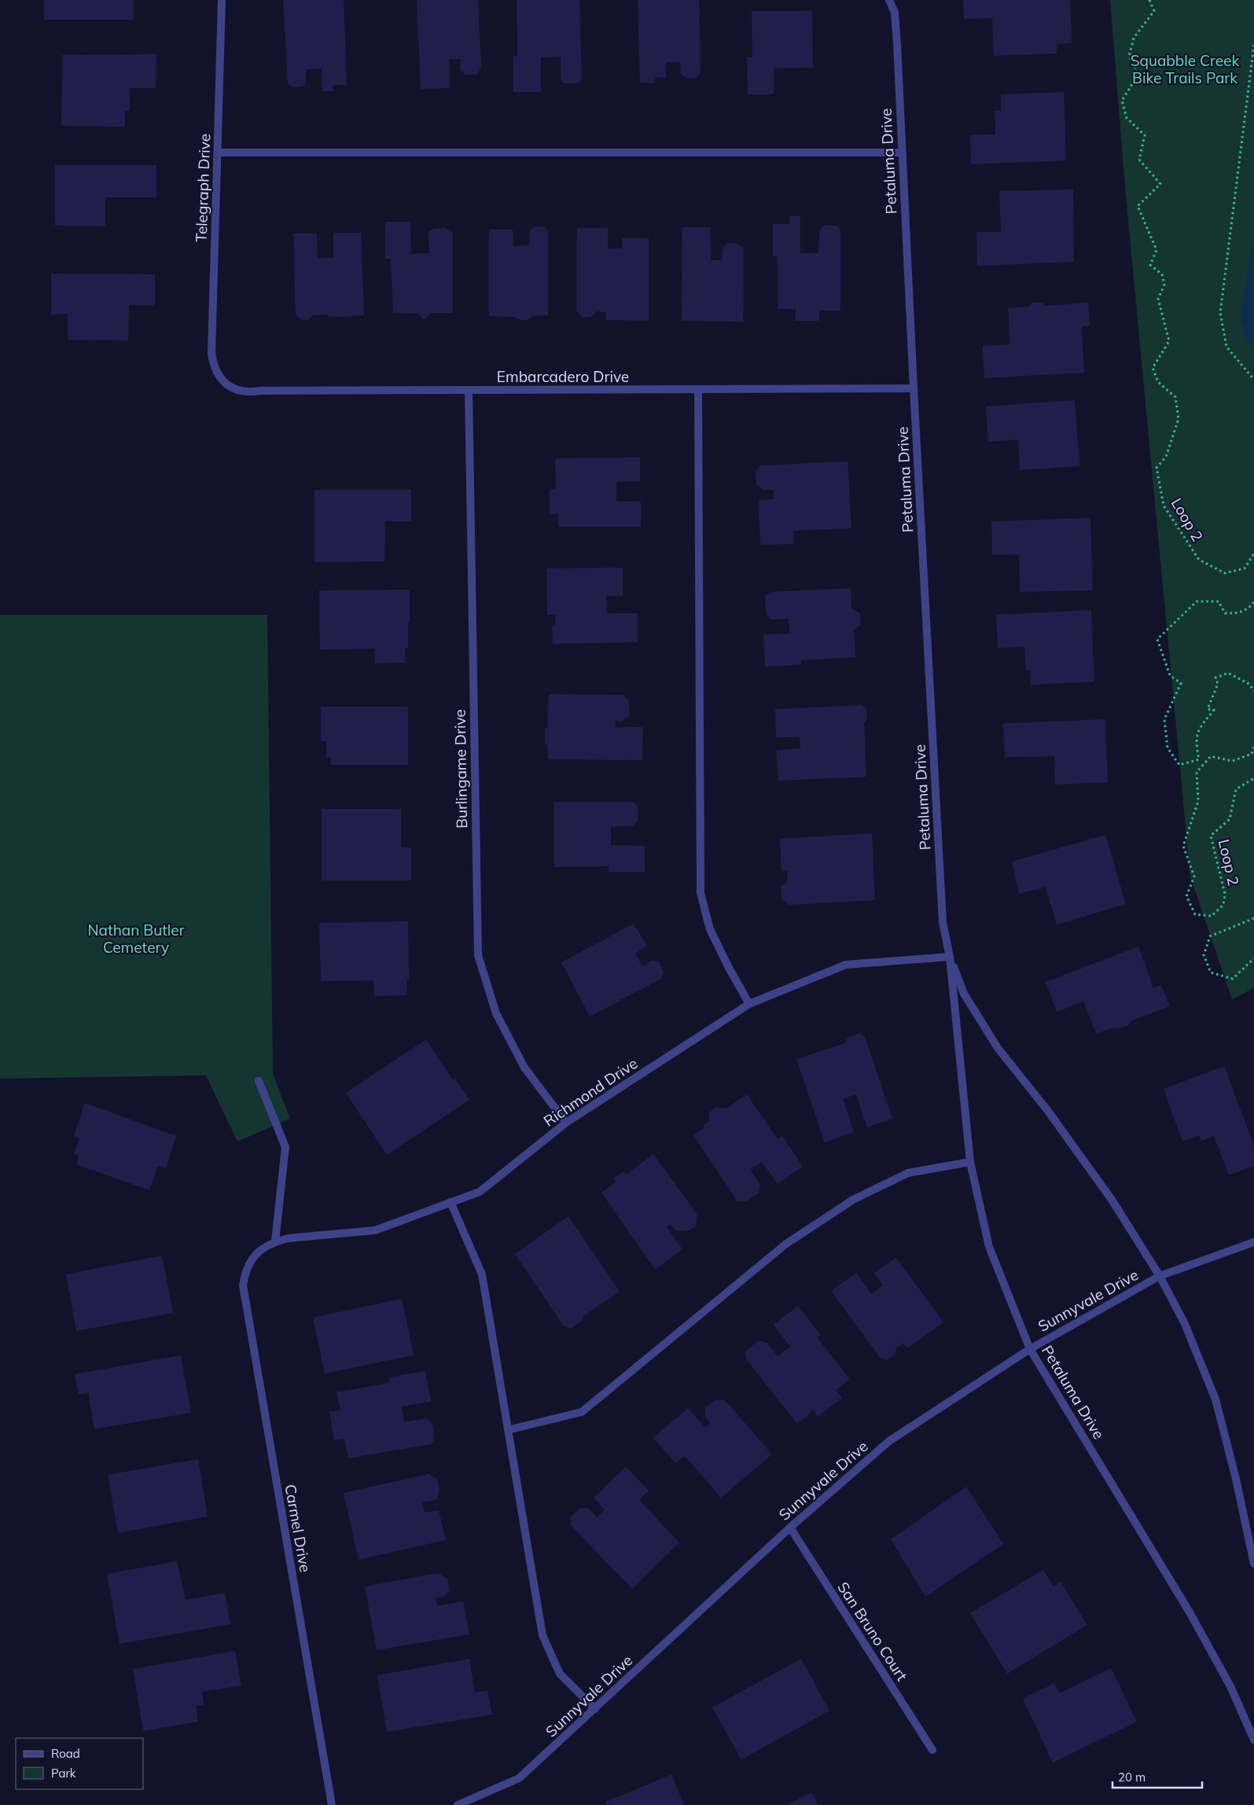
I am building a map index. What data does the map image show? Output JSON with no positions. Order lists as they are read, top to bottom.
{
  "streets": {
    "street": [
      "Petaluma Drive",
      "Telegraph Drive",
      "Embarcadero Drive",
      "Burlingame Drive",
      "Richmond Drive",
      "Sunnyvale Drive",
      "Carmel Drive",
      "San Bruno Court"
    ],
    "path": ["Loop 2"]
  },
  "crossings": [
    ["Petaluma Drive", "Embarcadero Drive"],
    ["Petaluma Drive", "Richmond Drive"],
    ["Petaluma Drive", "Sunnyvale Drive"],
    ["Telegraph Drive", "Embarcadero Drive"],
    ["Embarcadero Drive", "Burlingame Drive"],
    ["Burlingame Drive", "Richmond Drive"],
    ["Richmond Drive", "Carmel Drive"],
    ["Sunnyvale Drive", "San Bruno Court"]
  ],
  "parks": ["Squabble Creek Bike Trails Park", "Nathan Butler Cemetery"],
  "legend": ["Road", "Park"],
  "scale_bar": "20 m"
}
